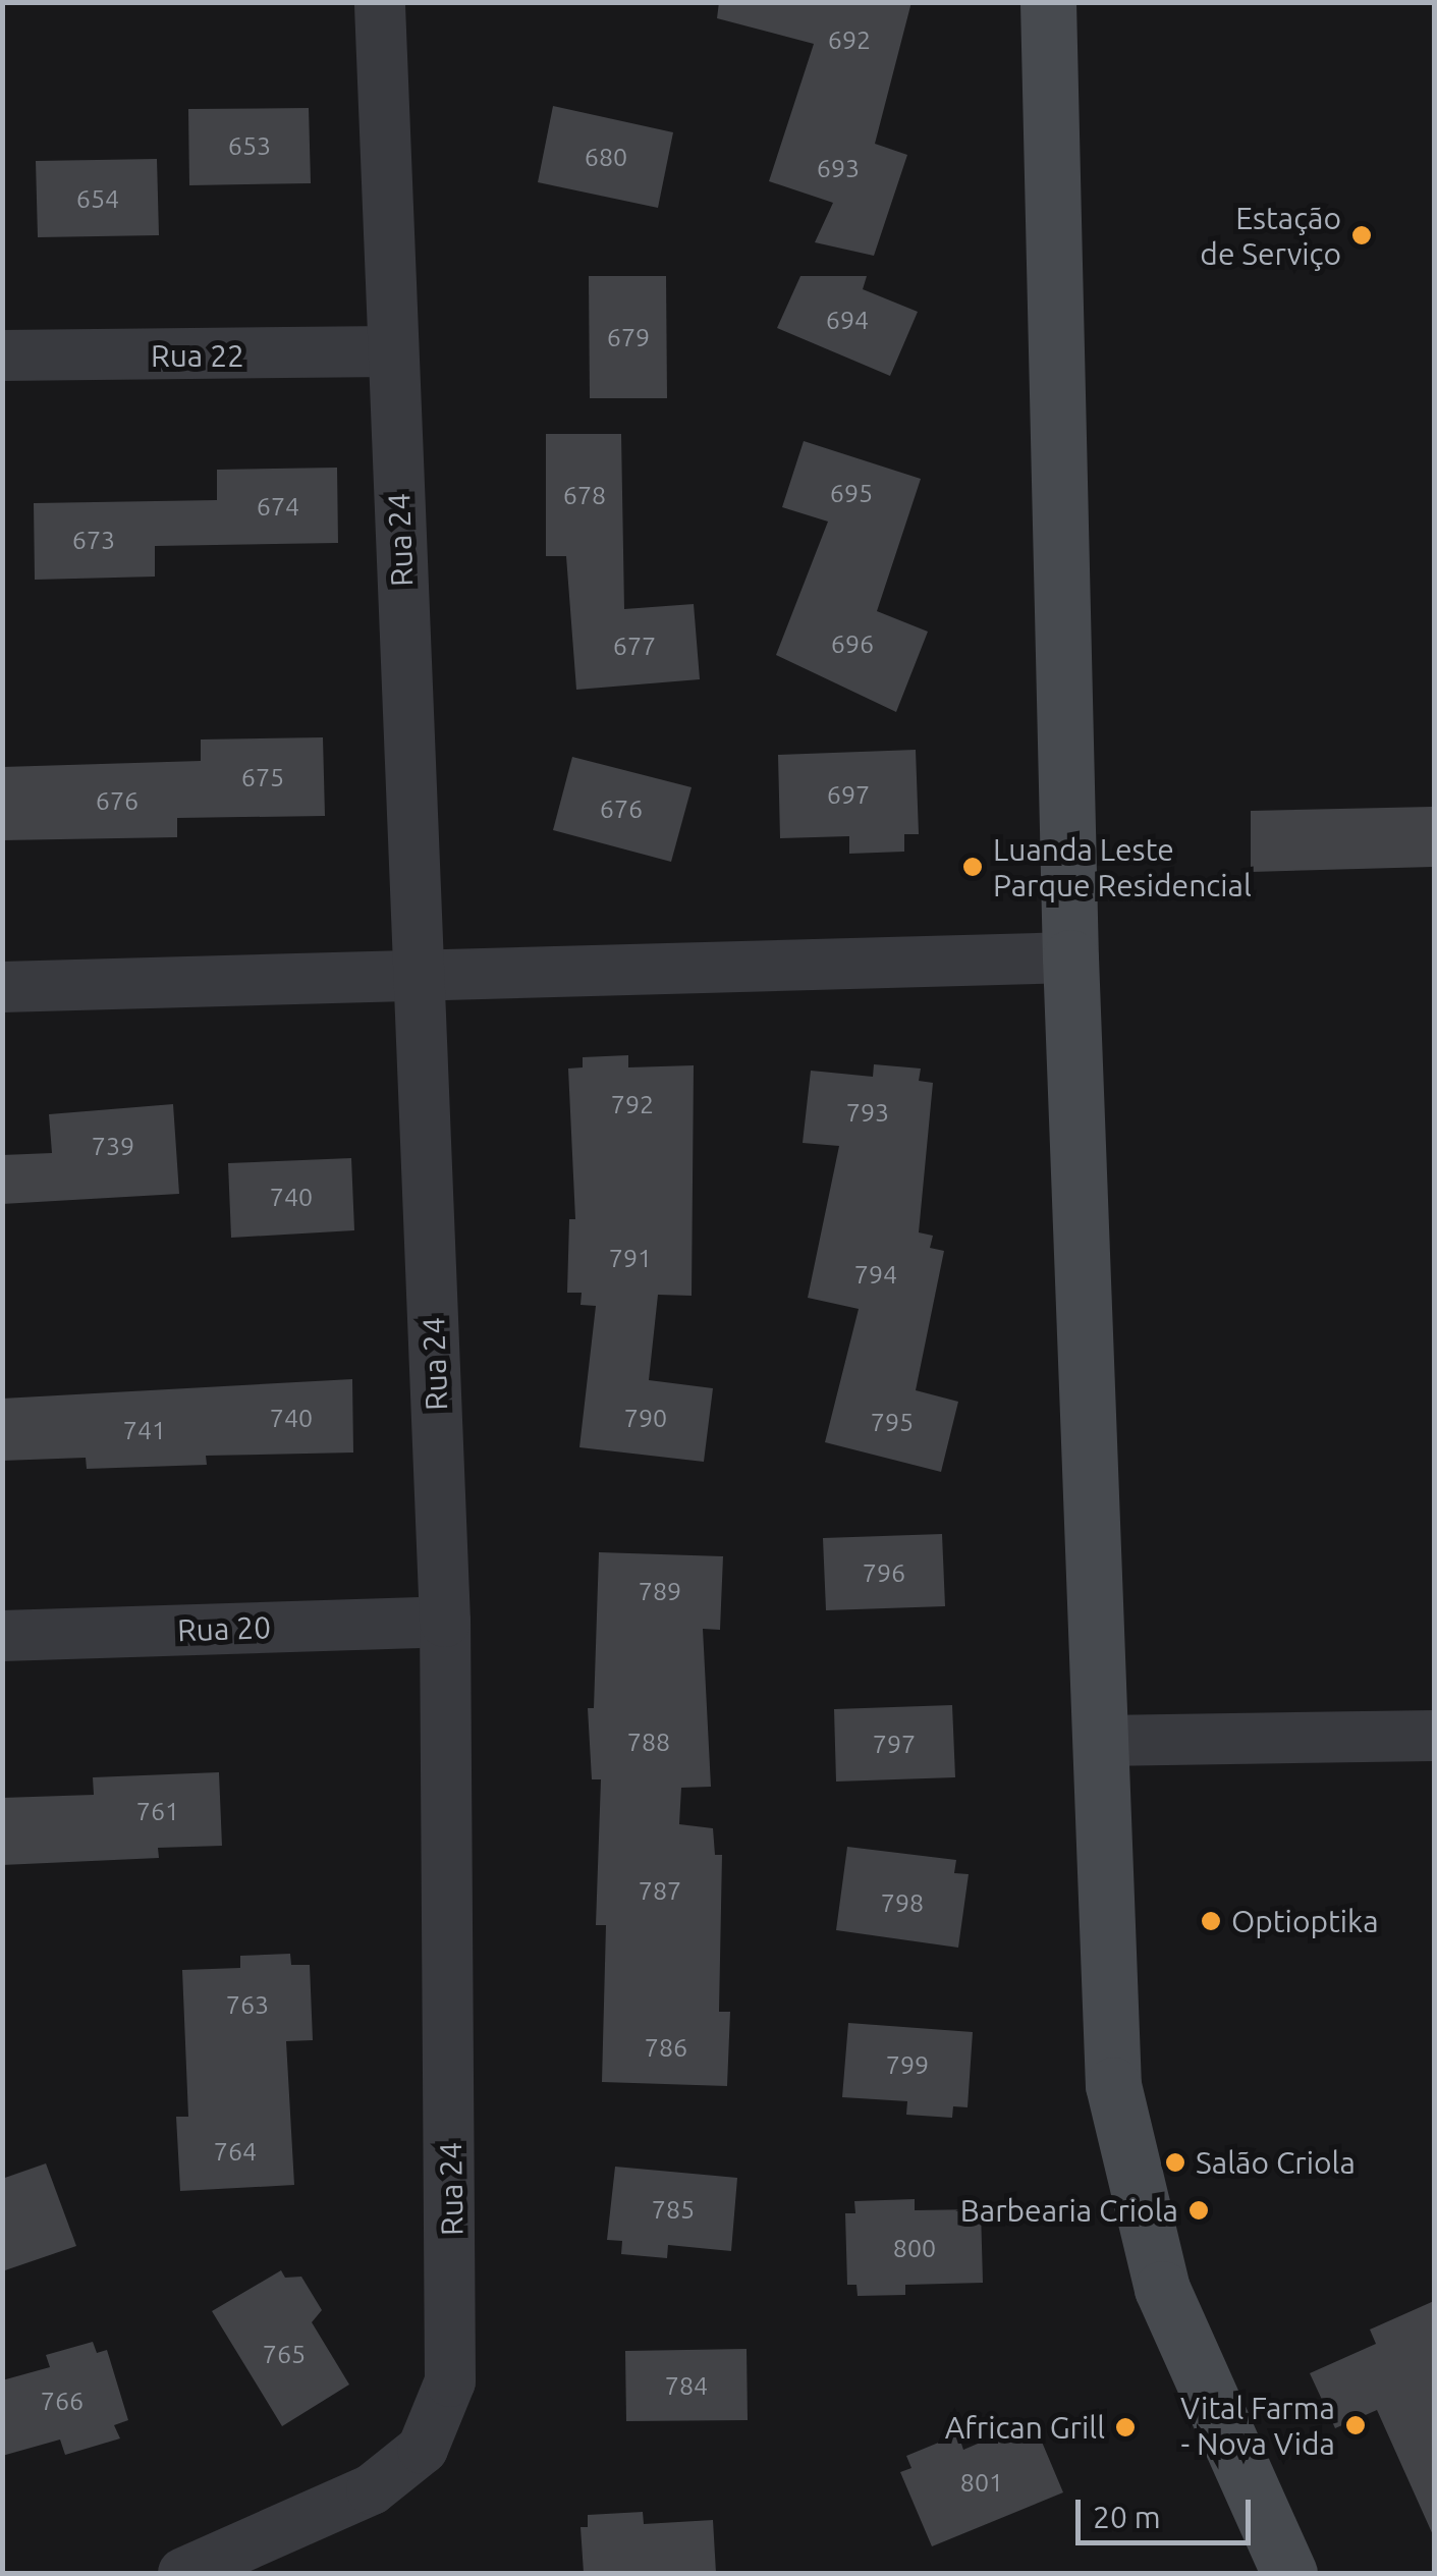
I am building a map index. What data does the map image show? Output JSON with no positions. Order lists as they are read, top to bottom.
{
  "streets": {
    "street": ["Rua 22", "Rua 24", "Rua 20"]
  },
  "crossings": [
    ["Rua 22", "Rua 24"],
    ["Rua 24", "Rua 20"]
  ],
  "places": [
    "Estação de Serviço",
    "Luanda Leste Parque Residencial",
    "Optioptika",
    "Salão Criola",
    "Barbearia Criola",
    "Vital Farma - Nova Vida",
    "African Grill"
  ],
  "house_numbers": [
    "692",
    "653",
    "680",
    "693",
    "654",
    "694",
    "679",
    "695",
    "678",
    "674",
    "673",
    "696",
    "677",
    "675",
    "697",
    "676",
    "676",
    "792",
    "793",
    "739",
    "740",
    "791",
    "794",
    "740",
    "790",
    "795",
    "741",
    "796",
    "789",
    "788",
    "797",
    "761",
    "787",
    "798",
    "763",
    "786",
    "799",
    "764",
    "785",
    "800",
    "765",
    "784",
    "766",
    "801"
  ],
  "scale_bar": "20 m"
}
